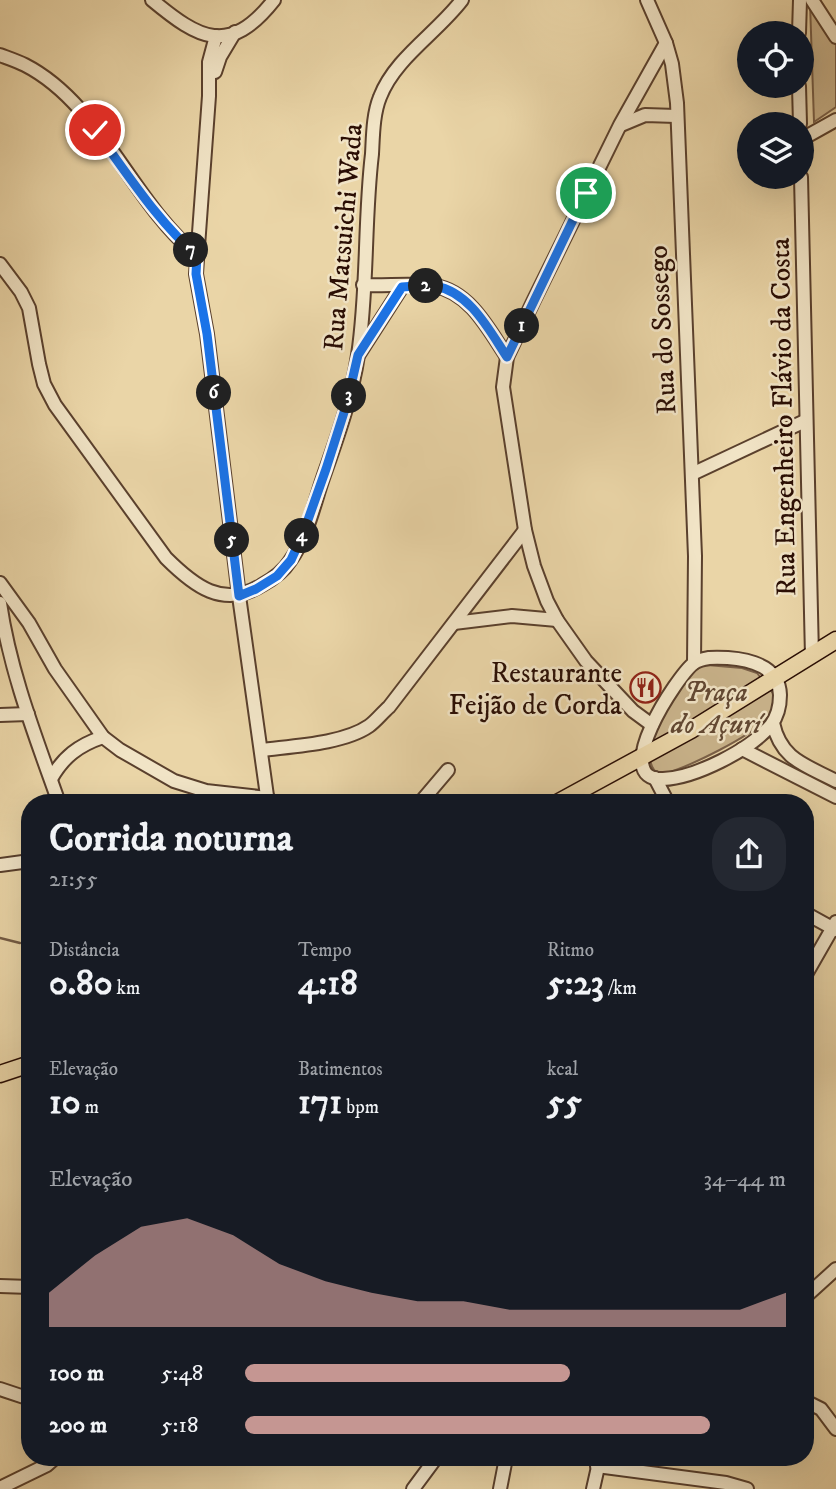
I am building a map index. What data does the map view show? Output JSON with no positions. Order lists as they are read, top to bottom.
{
  "streets": {
    "street": ["Rua Matsuichi Wada", "Rua do Sossego", "Rua Engenheiro Flávio da Costa"]
  },
  "parks": ["Praça do Açurí"],
  "places": {
    "restaurant": ["Restaurante Feijão de Corda"]
  },
  "page": {
    "pins": [
      "7",
      "2",
      "1",
      "6",
      "3",
      "4",
      "5"
    ],
    "heading": ["Corrida noturna", "21:55"],
    "stats": [
      ["Distância", "0.80 km"],
      ["Tempo", "4:18"],
      ["Ritmo", "5:23 /km"],
      ["Elevação", "10 m"],
      ["Batimentos", "171 bpm"],
      ["kcal", "55"]
    ],
    "chart": ["Elevação", "34–44 m"],
    "list": [
      {
        "name": "100 m",
        "note": "5:48"
      },
      {
        "name": "200 m",
        "note": "5:18"
      }
    ]
  }
}
